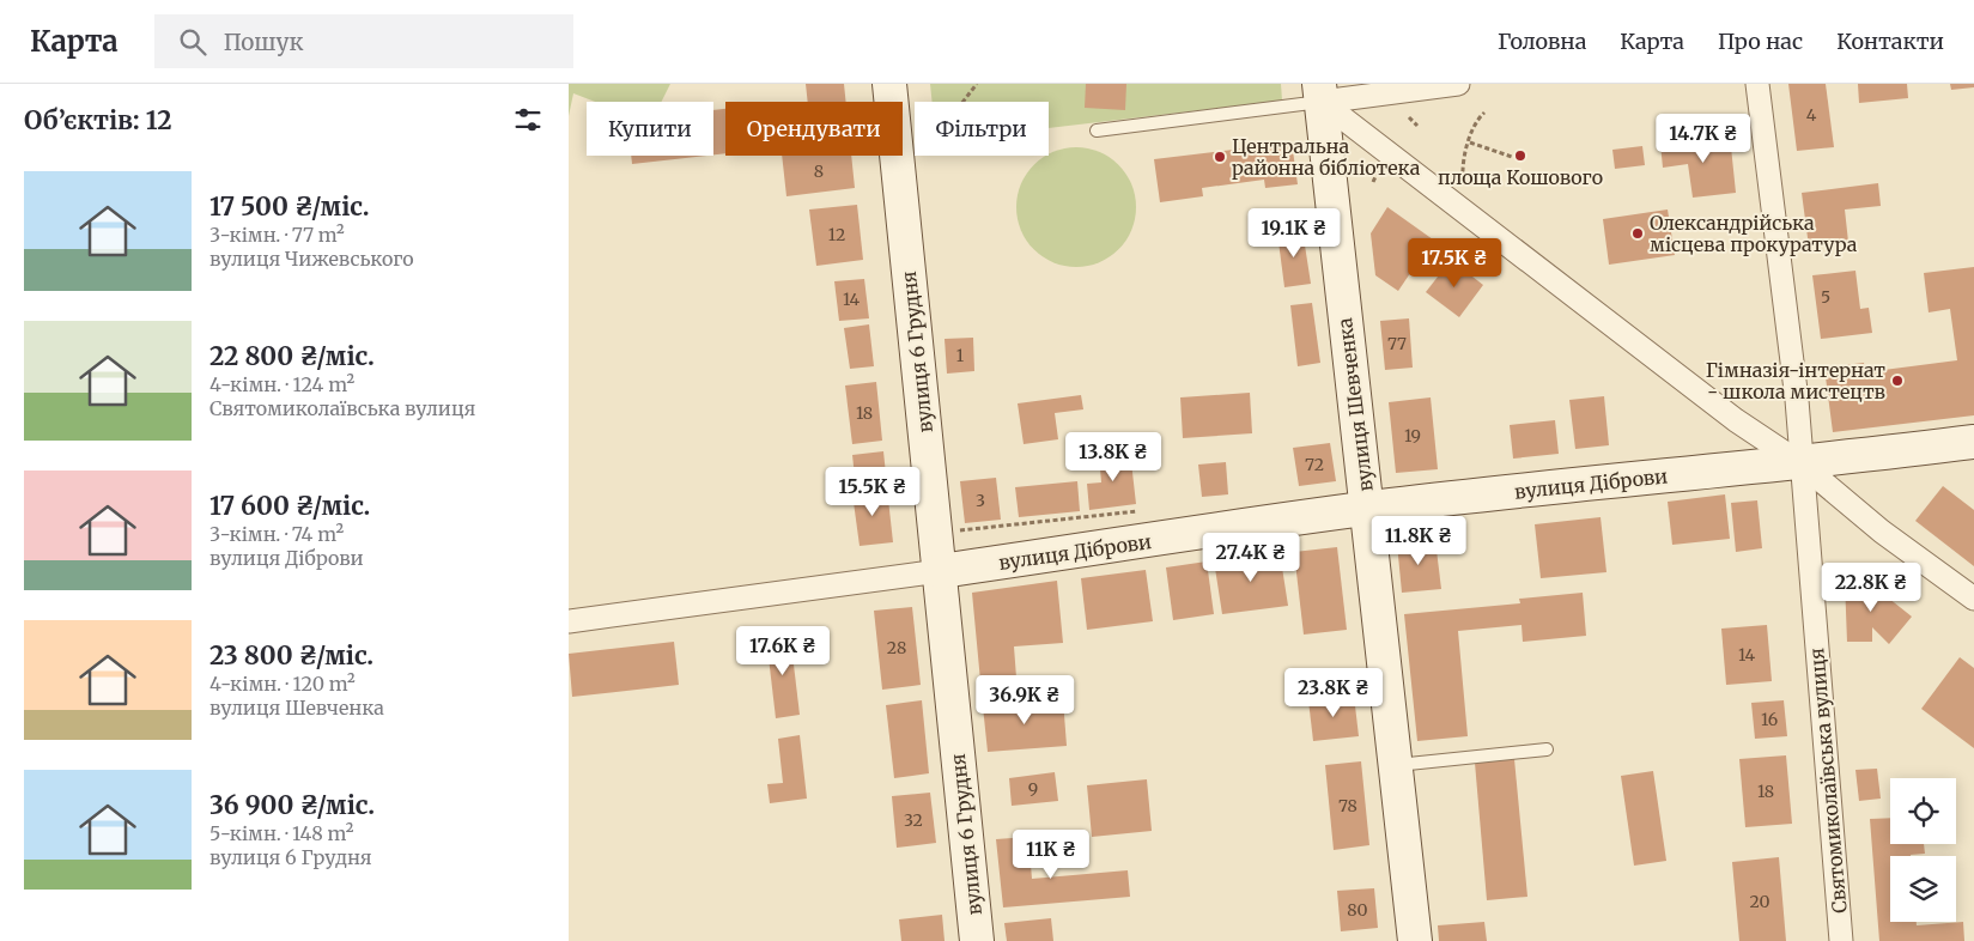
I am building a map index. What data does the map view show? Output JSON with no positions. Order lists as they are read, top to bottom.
{
  "streets": {
    "street": [
      "вулиця 6 Грудня",
      "вулиця Шевченка",
      "вулиця Діброви",
      "Святомиколаївська вулиця"
    ]
  },
  "crossings": [
    ["вулиця 6 Грудня", "вулиця Діброви"],
    ["вулиця Шевченка", "вулиця Діброви"],
    ["вулиця Діброви", "Святомиколаївська вулиця"]
  ],
  "places": [
    "площа Кошового",
    "Центральна районна бібліотека",
    "Олександрійська місцева прокуратура",
    "Гімназія-інтернат - школа мистецтв"
  ],
  "house_numbers": [
    "4",
    "8",
    "12",
    "5",
    "14",
    "77",
    "1",
    "18",
    "19",
    "72",
    "3",
    "28",
    "14",
    "16",
    "9",
    "18",
    "78",
    "32",
    "20",
    "80"
  ],
  "page": {
    "header": "Карта",
    "search": "Пошук",
    "nav": [
      "Головна",
      "Карта",
      "Про нас",
      "Контакти"
    ],
    "heading": "Об’єктів: 12",
    "chip": ["Купити", "Орендувати", "Фільтри"],
    "price": [
      "14.7K ₴",
      "19.1K ₴",
      "17.5K ₴",
      "13.8K ₴",
      "15.5K ₴",
      "11.8K ₴",
      "27.4K ₴",
      "22.8K ₴",
      "17.6K ₴",
      "23.8K ₴",
      "36.9K ₴",
      "11K ₴"
    ],
    "list": [
      {
        "name": "17 500 ₴/міс.",
        "note": "3-кімн. · 77 m² · вулиця Чижевського"
      },
      {
        "name": "22 800 ₴/міс.",
        "note": "4-кімн. · 124 m² · Святомиколаївська вулиця"
      },
      {
        "name": "17 600 ₴/міс.",
        "note": "3-кімн. · 74 m² · вулиця Діброви"
      },
      {
        "name": "23 800 ₴/міс.",
        "note": "4-кімн. · 120 m² · вулиця Шевченка"
      },
      {
        "name": "36 900 ₴/міс.",
        "note": "5-кімн. · 148 m² · вулиця 6 Грудня"
      }
    ]
  }
}
